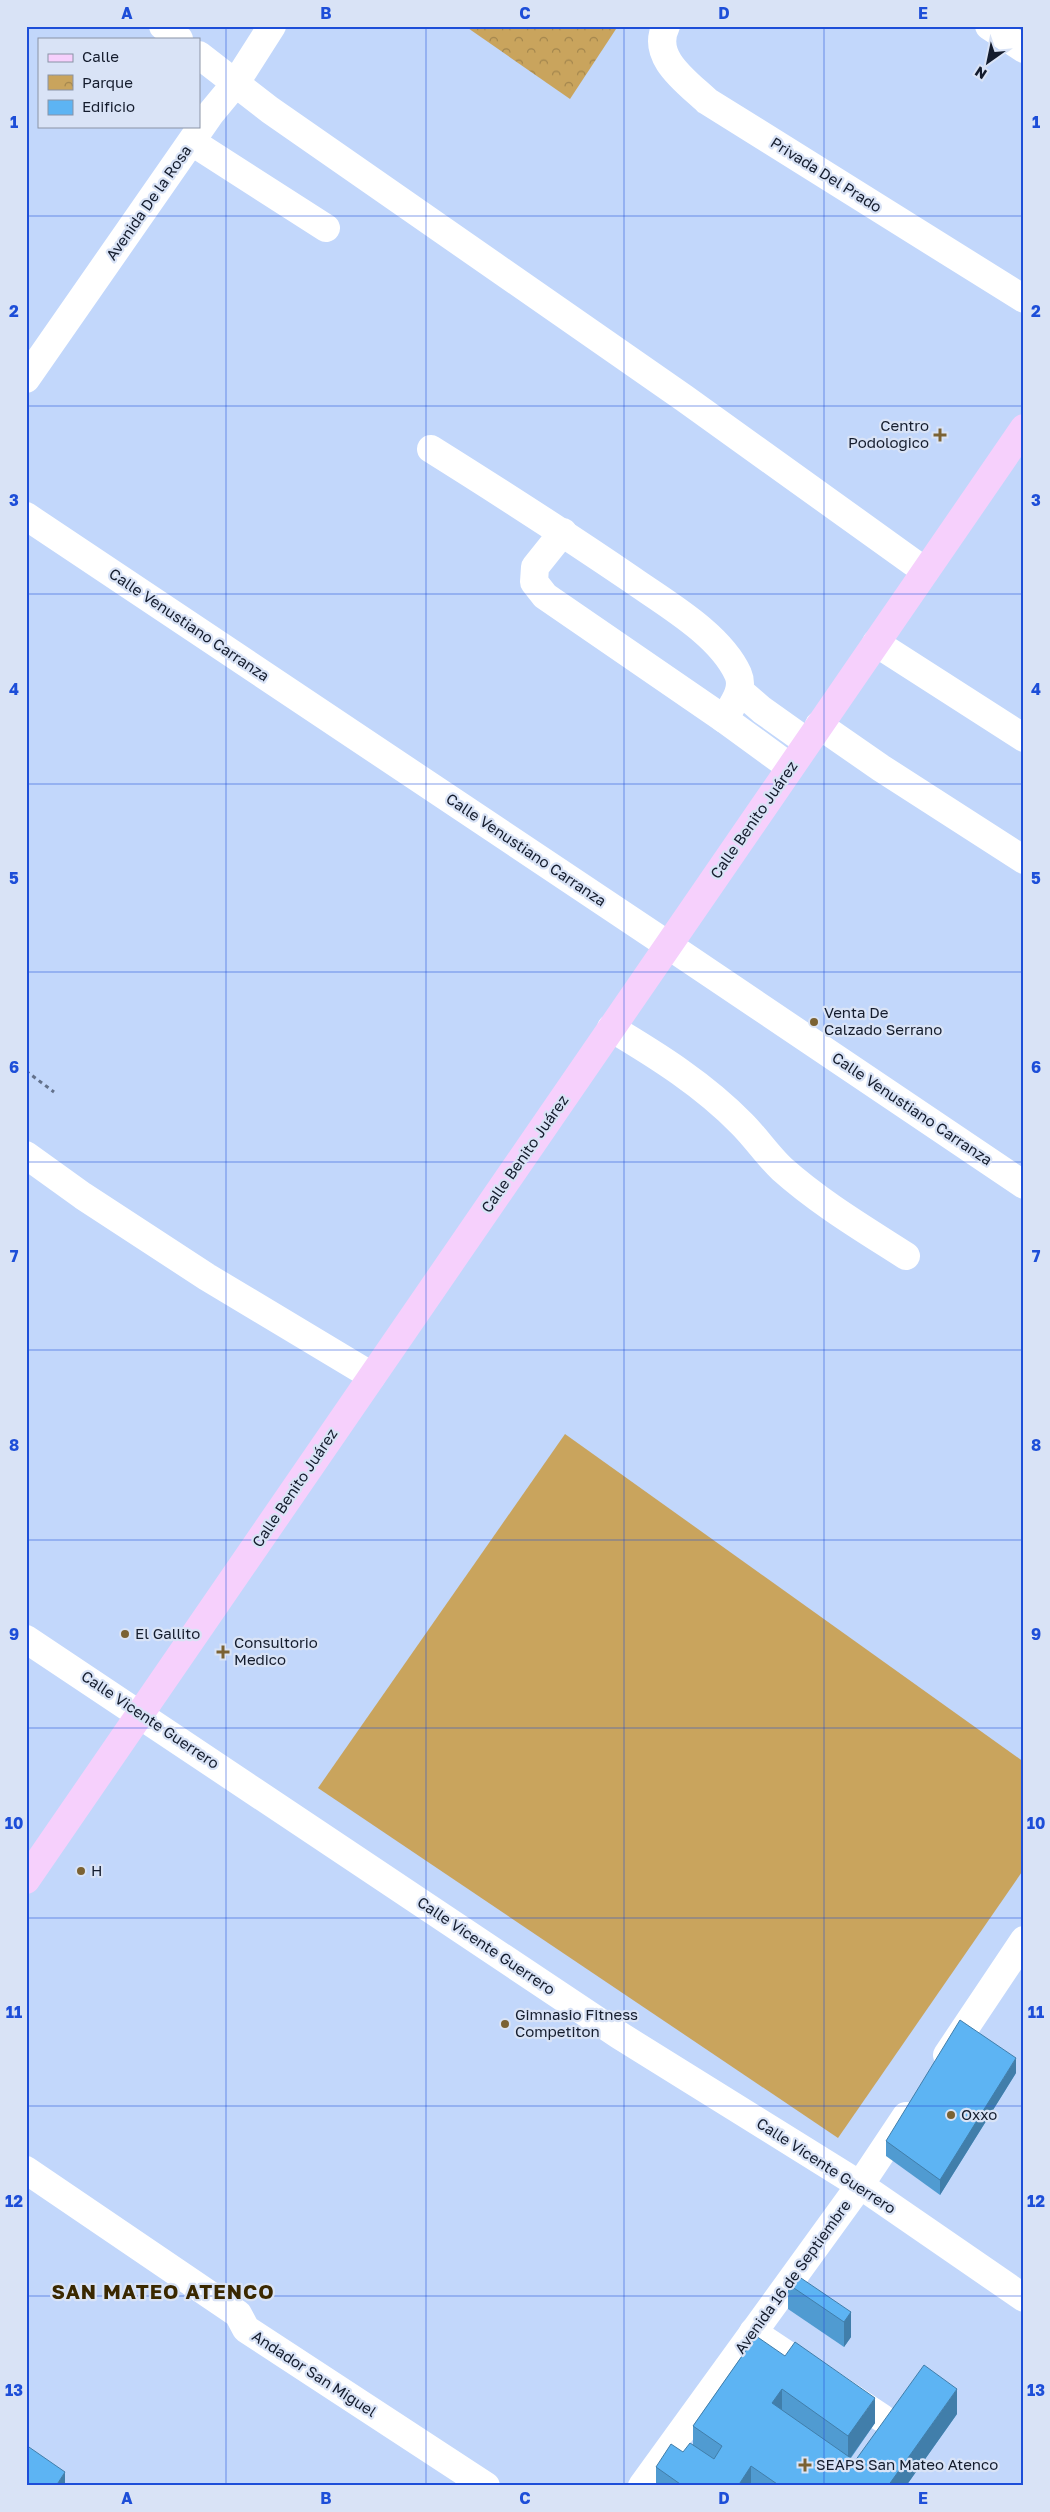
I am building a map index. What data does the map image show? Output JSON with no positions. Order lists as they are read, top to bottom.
{
  "streets": {
    "main road": ["Calle Benito Juárez"],
    "street": [
      "Privada Del Prado",
      "Avenida De la Rosa",
      "Calle Venustiano Carranza",
      "Calle Vicente Guerrero",
      "Avenida 16 de Septiembre",
      "Andador San Miguel"
    ]
  },
  "crossings": [
    ["Calle Venustiano Carranza", "Calle Benito Juárez"],
    ["Calle Benito Juárez", "Calle Vicente Guerrero"],
    ["Calle Vicente Guerrero", "Avenida 16 de Septiembre"]
  ],
  "districts": ["SAN MATEO ATENCO"],
  "places": {
    "health": ["Centro Podologico", "Consultorio Medico", "SEAPS San Mateo Atenco"],
    "other": [
      "Venta De Calzado Serrano",
      "El Gallito",
      "H",
      "Gimnasio Fitness Competiton",
      "Oxxo"
    ]
  },
  "legend": ["Calle", "Parque", "Edificio"],
  "north": "bottom left",
  "grid": {
    "columns": [
      "A",
      "B",
      "C",
      "D",
      "E"
    ],
    "rows": [
      "1",
      "2",
      "3",
      "4",
      "5",
      "6",
      "7",
      "8",
      "9",
      "10",
      "11",
      "12",
      "13"
    ]
  }
}
